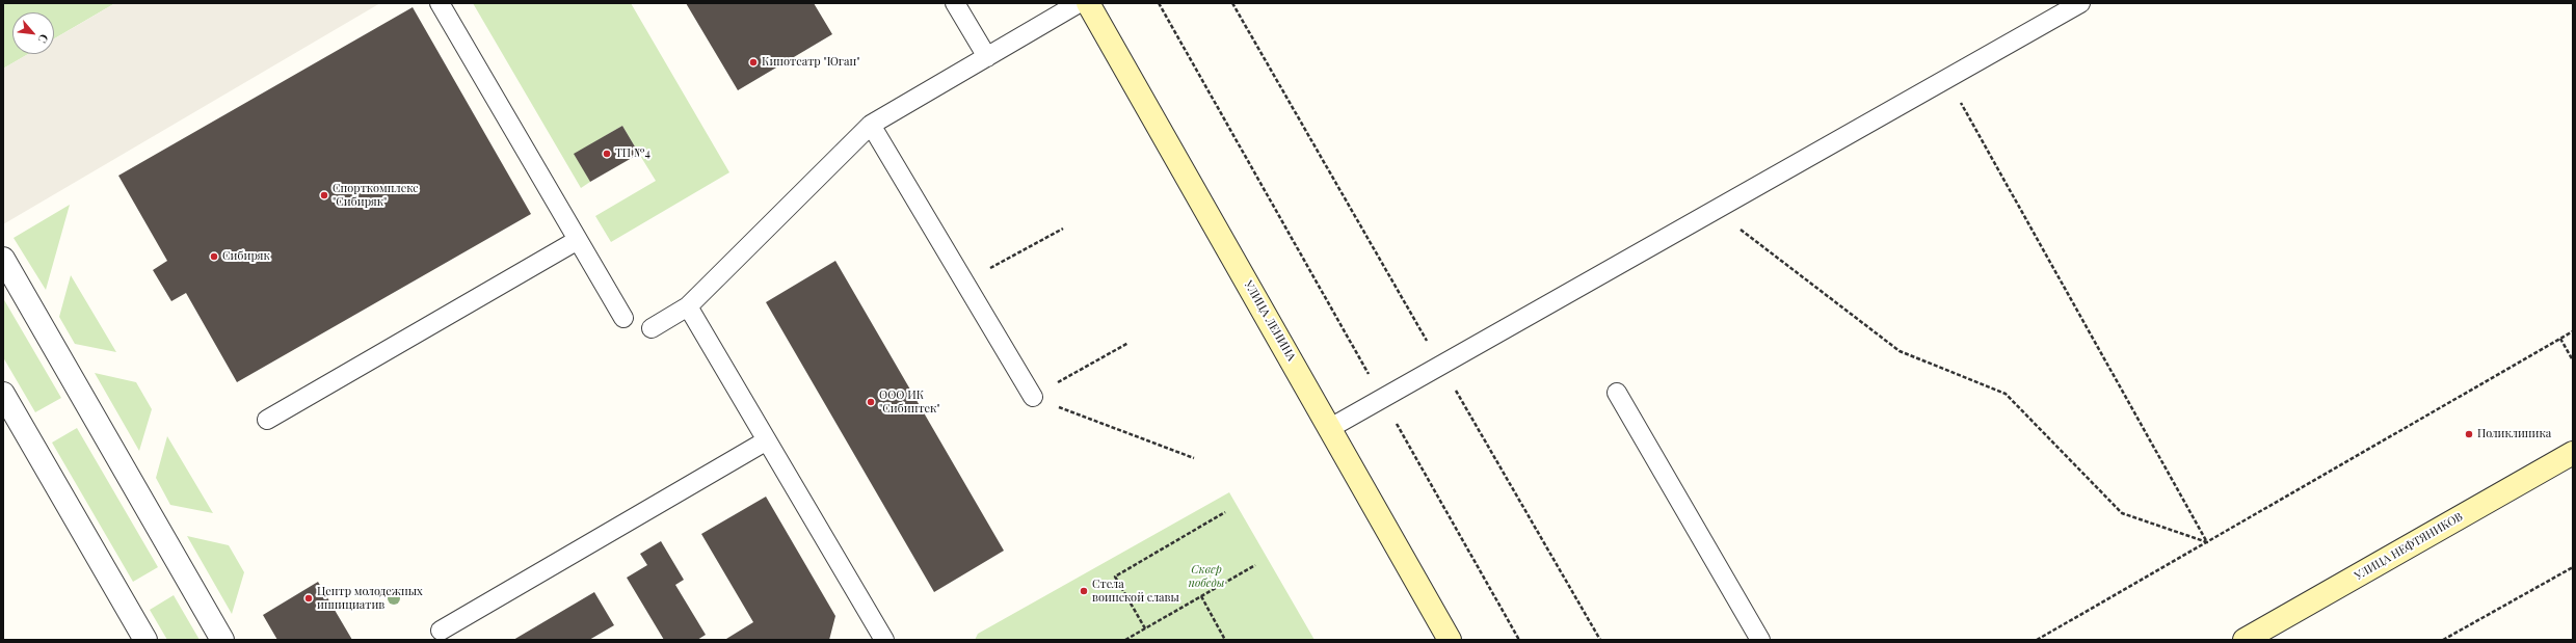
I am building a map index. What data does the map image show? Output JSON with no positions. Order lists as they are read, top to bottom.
{
  "streets": {
    "main road": ["УЛИЦА ЛЕНИНА", "УЛИЦА НЕФТЯНИКОВ"]
  },
  "parks": ["Сквер победы"],
  "places": [
    "Кинотеатр \"Юган\"",
    "ТП №4",
    "Спорткомплекс \"Сибиряк\"",
    "Сибиряк",
    "ООО ИК \"Сибинтек\"",
    "Поликлиника",
    "Стела воинской славы",
    "Центр молодежных иннициатив"
  ],
  "north": "bottom right"
}
